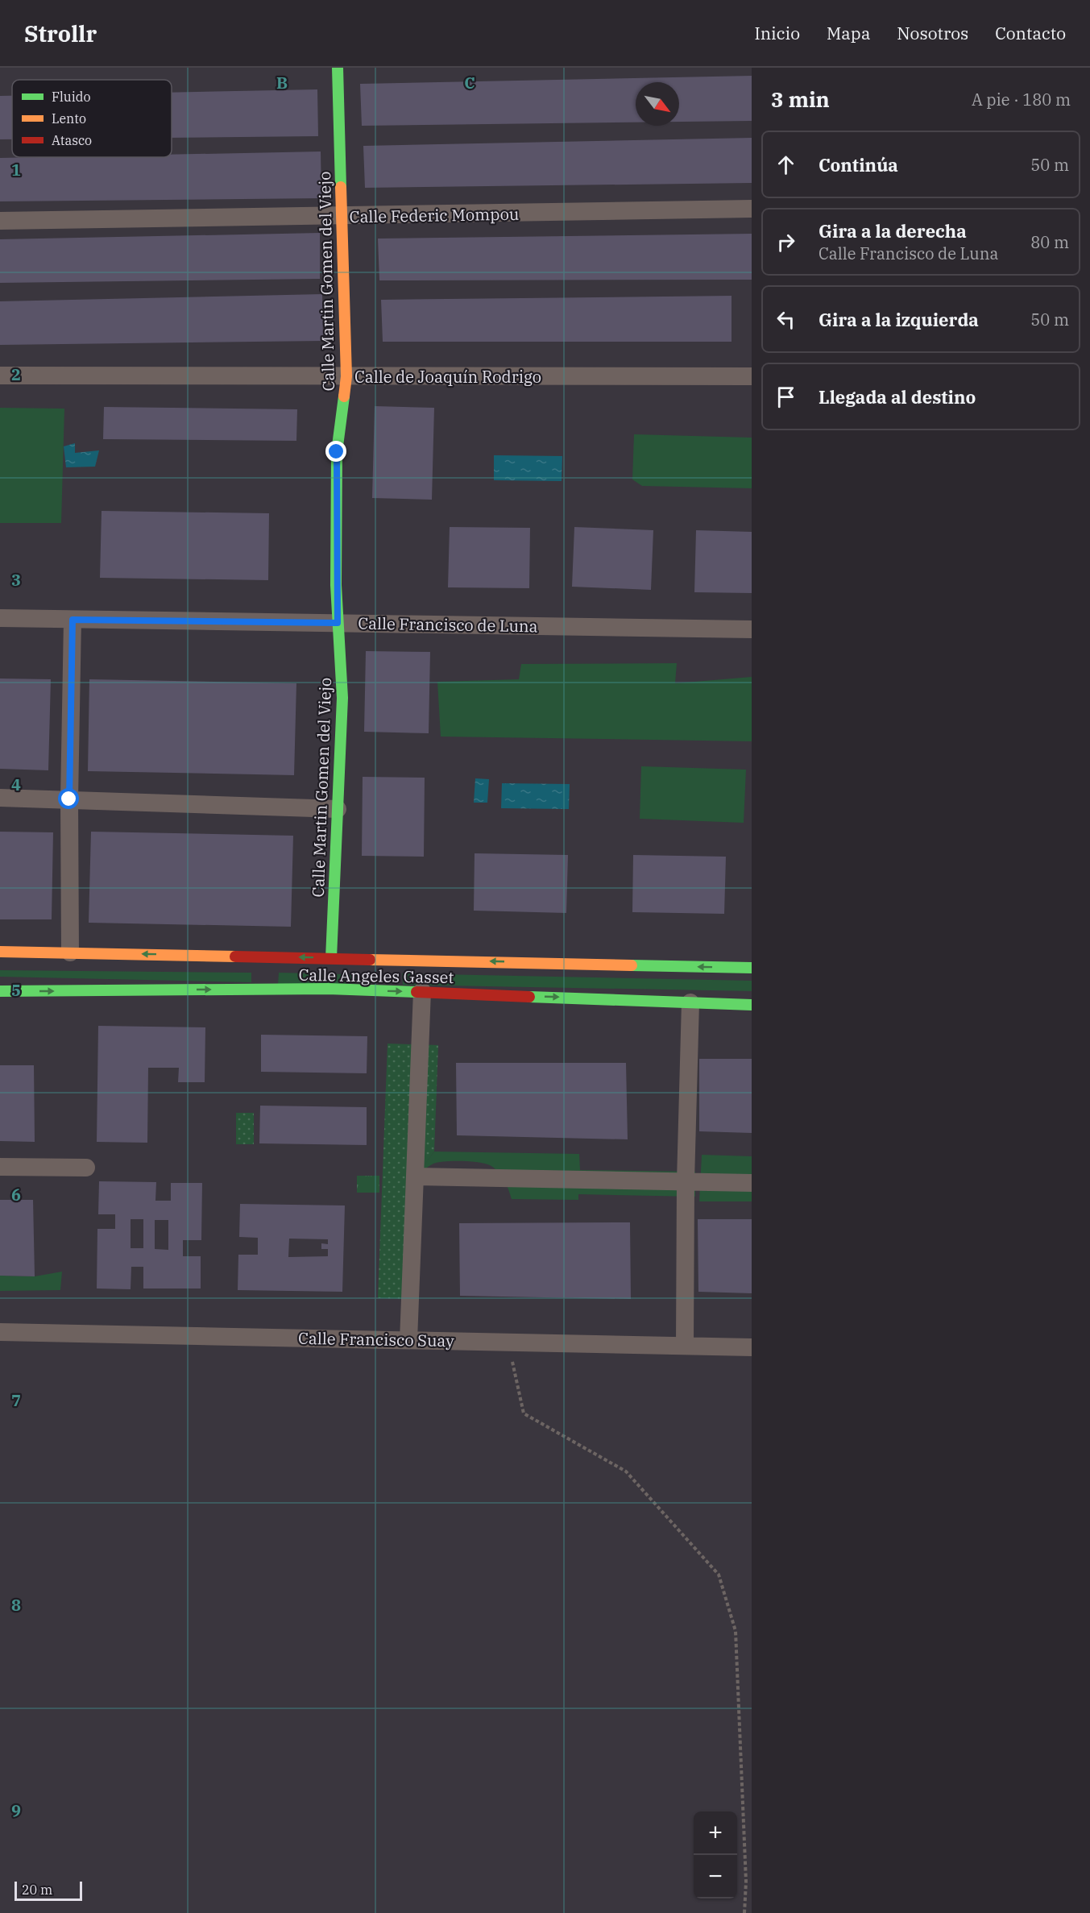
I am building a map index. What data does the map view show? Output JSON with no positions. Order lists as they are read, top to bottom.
{
  "streets": {
    "street": [
      "Calle Federic Mompou",
      "Calle Martin Gomen del Viejo",
      "Calle de Joaquín Rodrigo",
      "Calle Francisco de Luna",
      "Calle Angeles Gasset",
      "Calle Francisco Suay"
    ]
  },
  "crossings": [
    ["Calle Federic Mompou", "Calle Martin Gomen del Viejo"],
    ["Calle Martin Gomen del Viejo", "Calle de Joaquín Rodrigo"],
    ["Calle Martin Gomen del Viejo", "Calle Francisco de Luna"],
    ["Calle Martin Gomen del Viejo", "Calle Angeles Gasset"]
  ],
  "legend": ["Fluido", "Lento", "Atasco"],
  "scale_bar": "20 m",
  "north": "bottom right",
  "page": {
    "header": "Strollr",
    "nav": [
      "Inicio",
      "Mapa",
      "Nosotros",
      "Contacto"
    ],
    "heading": ["3 min", "A pie · 180 m"],
    "list": [
      ["Continúa", "50 m"],
      ["Gira a la derecha", "Calle Francisco de Luna", "80 m"],
      ["Gira a la izquierda", "50 m"],
      "Llegada al destino"
    ],
    "map_buttons": ["+", "−"],
    "scale": "20 m"
  },
  "grid": {
    "columns": ["B", "C"],
    "rows": [
      "1",
      "2",
      "3",
      "4",
      "5",
      "6",
      "7",
      "8",
      "9"
    ]
  }
}
